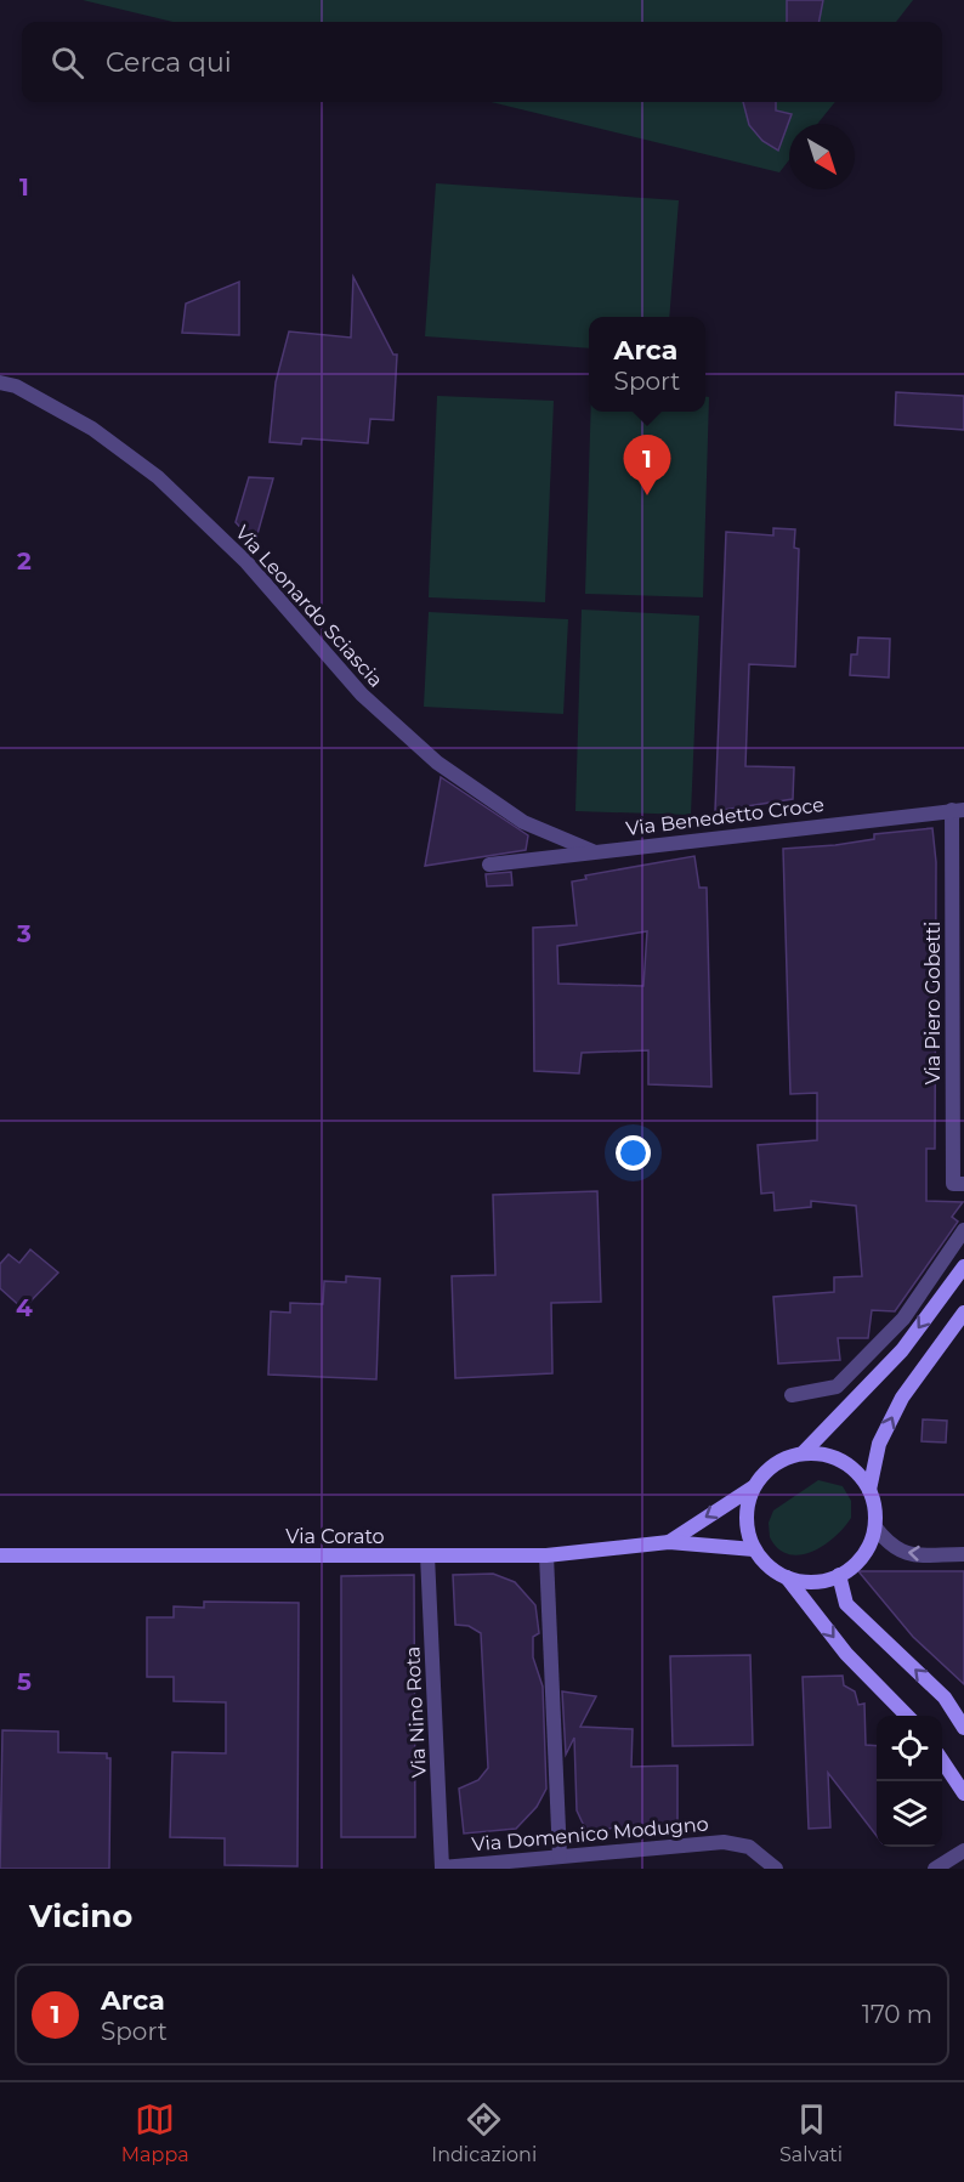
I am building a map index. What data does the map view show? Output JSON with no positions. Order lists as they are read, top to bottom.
{
  "streets": {
    "main road": ["Via Corato"],
    "street": [
      "Via Leonardo Sciascia",
      "Via Benedetto Croce",
      "Via Piero Gobetti",
      "Via Nino Rota",
      "Via Domenico Modugno"
    ]
  },
  "crossings": [
    ["Via Leonardo Sciascia", "Via Benedetto Croce"],
    ["Via Benedetto Croce", "Via Piero Gobetti"],
    ["Via Corato", "Via Nino Rota"],
    ["Via Nino Rota", "Via Domenico Modugno"]
  ],
  "north": "bottom right",
  "page": {
    "search": "Cerca qui",
    "popup": ["Arca", "Sport"],
    "pins": "1",
    "heading": "Vicino",
    "list": [
      {
        "mark": "1",
        "name": "Arca",
        "note": "Sport",
        "value": "170 m"
      }
    ],
    "nav": ["Mappa", "Indicazioni", "Salvati"]
  },
  "grid": {
    "rows": [
      "1",
      "2",
      "3",
      "4",
      "5"
    ]
  }
}
